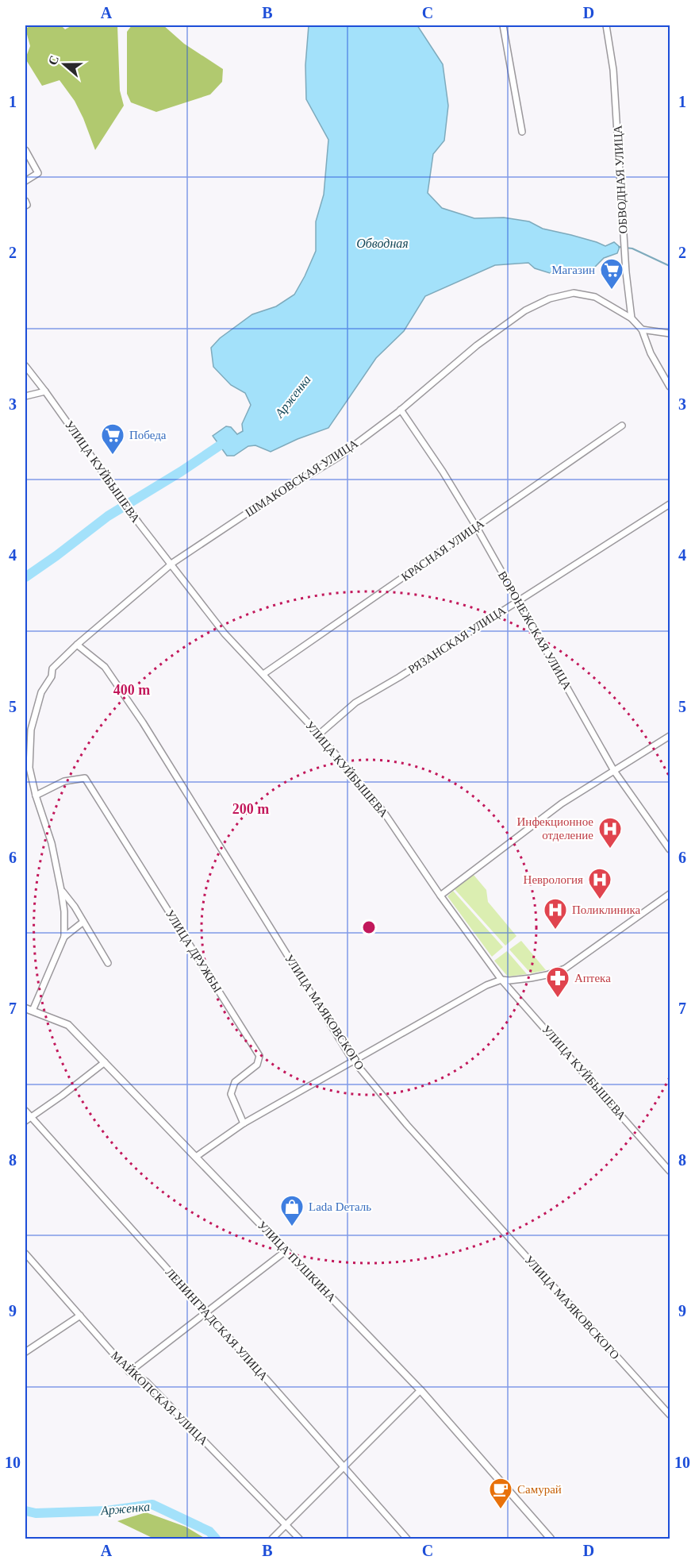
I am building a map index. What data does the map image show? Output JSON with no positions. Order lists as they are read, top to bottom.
{
  "streets": {
    "main road": ["УЛИЦА ПУШКИНА"],
    "street": [
      "ОБВОДНАЯ УЛИЦА",
      "УЛИЦА КУЙБЫШЕВА",
      "ШМАКОВСКАЯ УЛИЦА",
      "КРАСНАЯ УЛИЦА",
      "ВОРОНЕЖСКАЯ УЛИЦА",
      "РЯЗАНСКАЯ УЛИЦА",
      "УЛИЦА ДРУЖБЫ",
      "УЛИЦА МАЯКОВСКОГО",
      "ЛЕНИНГРАДСКАЯ УЛИЦА",
      "МАЙКОПСКАЯ УЛИЦА"
    ]
  },
  "crossings": [
    ["ОБВОДНАЯ УЛИЦА", "ШМАКОВСКАЯ УЛИЦА"],
    ["УЛИЦА КУЙБЫШЕВА", "ШМАКОВСКАЯ УЛИЦА"],
    ["УЛИЦА КУЙБЫШЕВА", "КРАСНАЯ УЛИЦА"],
    ["УЛИЦА КУЙБЫШЕВА", "РЯЗАНСКАЯ УЛИЦА"],
    ["ШМАКОВСКАЯ УЛИЦА", "ВОРОНЕЖСКАЯ УЛИЦА"],
    ["ШМАКОВСКАЯ УЛИЦА", "УЛИЦА ДРУЖБЫ"],
    ["ШМАКОВСКАЯ УЛИЦА", "УЛИЦА МАЯКОВСКОГО"],
    ["ШМАКОВСКАЯ УЛИЦА", "УЛИЦА ПУШКИНА"],
    ["КРАСНАЯ УЛИЦА", "ВОРОНЕЖСКАЯ УЛИЦА"],
    ["ВОРОНЕЖСКАЯ УЛИЦА", "РЯЗАНСКАЯ УЛИЦА"]
  ],
  "water": ["Обводная", "Арженка"],
  "places": {
    "supermarket": ["Магазин", "Победа"],
    "hospital": ["Инфекционное отделение", "Неврология", "Поликлиника"],
    "pharmacy": ["Аптека"],
    "shop": ["Lada Dеталь"],
    "cafe": ["Самурай"]
  },
  "north": "left",
  "grid": {
    "columns": [
      "A",
      "B",
      "C",
      "D"
    ],
    "rows": [
      "1",
      "2",
      "3",
      "4",
      "5",
      "6",
      "7",
      "8",
      "9",
      "10"
    ]
  },
  "rings": ["400 m", "200 m"]
}
